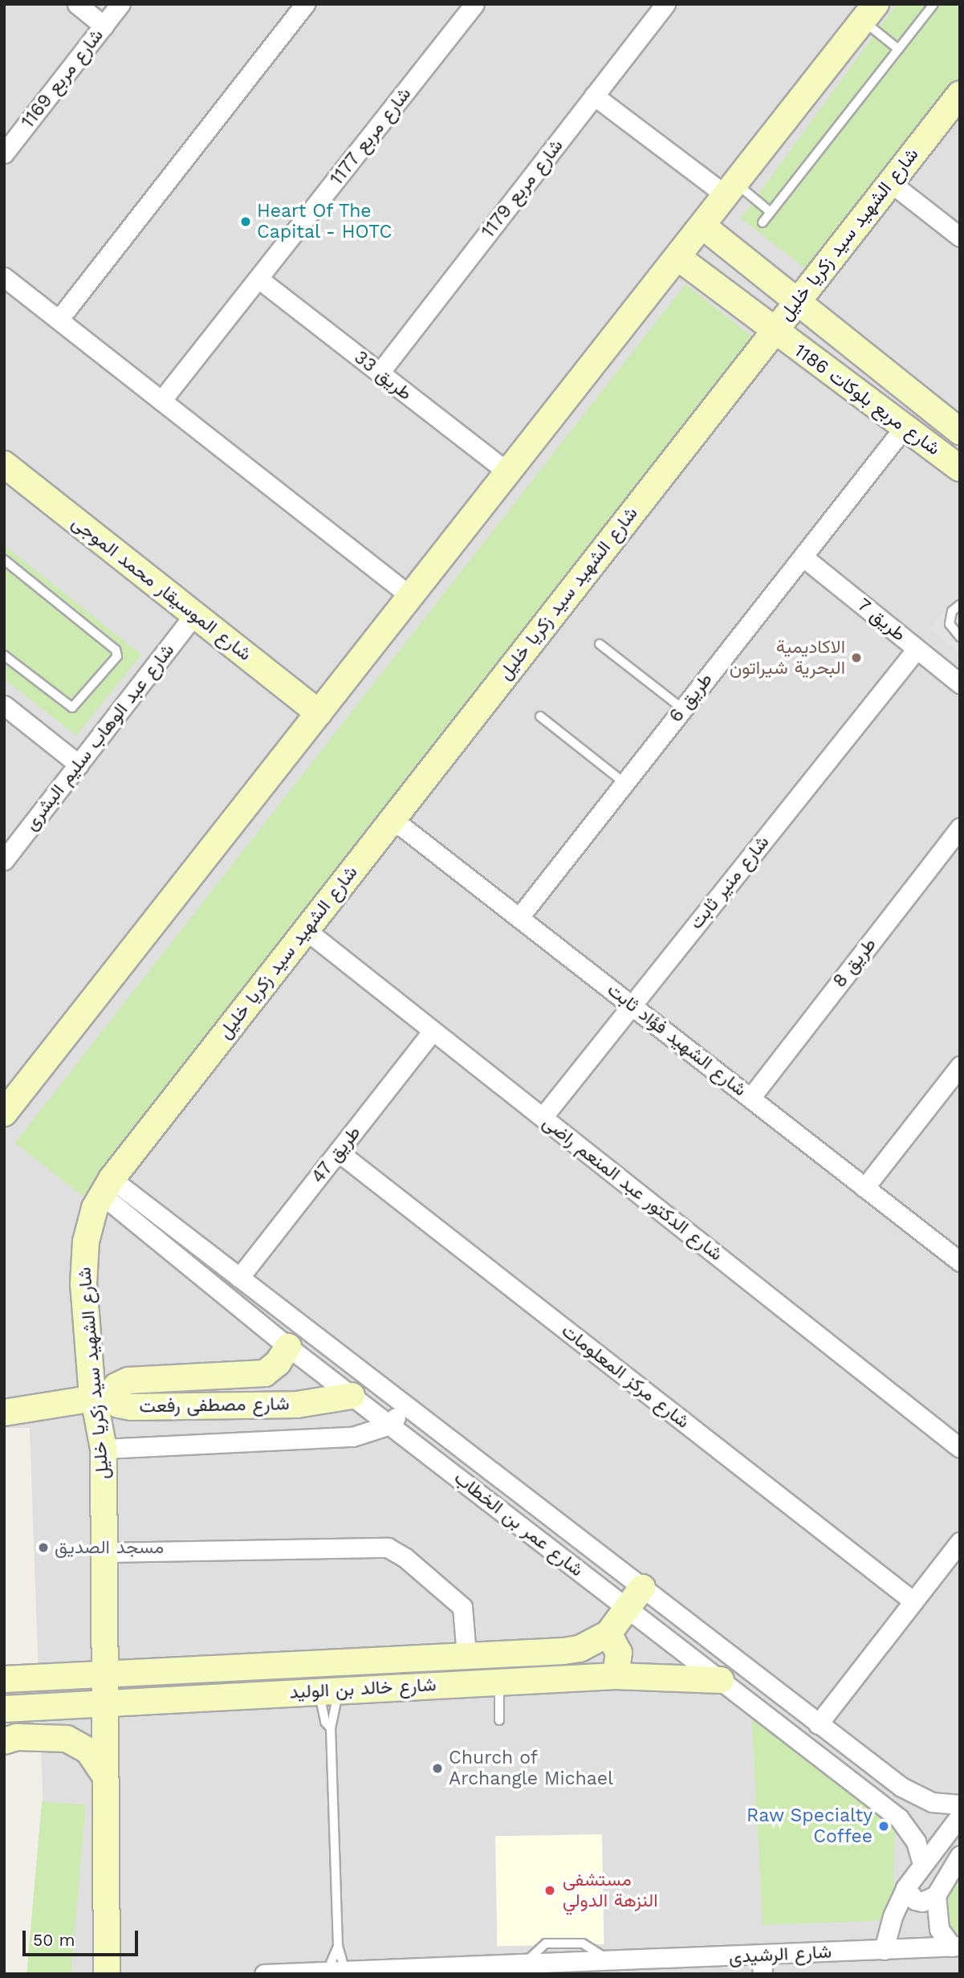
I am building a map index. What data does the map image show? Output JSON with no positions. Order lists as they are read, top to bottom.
{
  "streets": {
    "street": [
      "شارع مربع 1169",
      "شارع مربع 1177",
      "شارع مربع 1179",
      "شارع الشهيد سيد زكريا خليل",
      "طريق 33",
      "شارع مربع بلوكات 1186",
      "شارع الموسيقار محمد الموجى",
      "طريق 7",
      "طريق 6",
      "شارع عبد الوهاب سليم البشرى",
      "شارع منير ثابت",
      "طريق 8",
      "شارع الشهيد فؤاد ثابت",
      "طريق 47",
      "شارع الدكتور عبد المنعم راضى",
      "شارع مركز المعلومات",
      "شارع مصطفى رفعت",
      "شارع عمر بن الخطاب",
      "شارع خالد بن الوليد",
      "شارع الرشيدى"
    ]
  },
  "crossings": [
    ["شارع مربع 1177", "طريق 33"],
    ["شارع مربع 1179", "طريق 33"],
    ["شارع الشهيد سيد زكريا خليل", "شارع مربع بلوكات 1186"],
    ["شارع الشهيد سيد زكريا خليل", "شارع الشهيد فؤاد ثابت"],
    ["شارع الشهيد سيد زكريا خليل", "شارع الدكتور عبد المنعم راضى"],
    ["شارع الشهيد سيد زكريا خليل", "شارع مصطفى رفعت"],
    ["شارع الشهيد سيد زكريا خليل", "شارع عمر بن الخطاب"],
    ["شارع الشهيد سيد زكريا خليل", "شارع خالد بن الوليد"],
    ["شارع مربع بلوكات 1186", "طريق 6"],
    ["شارع الموسيقار محمد الموجى", "شارع عبد الوهاب سليم البشرى"],
    ["طريق 7", "طريق 6"],
    ["طريق 7", "شارع منير ثابت"],
    ["طريق 6", "شارع الشهيد فؤاد ثابت"],
    ["شارع منير ثابت", "شارع الشهيد فؤاد ثابت"],
    ["شارع منير ثابت", "شارع الدكتور عبد المنعم راضى"],
    ["طريق 8", "شارع الشهيد فؤاد ثابت"],
    ["طريق 47", "شارع الدكتور عبد المنعم راضى"],
    ["طريق 47", "شارع مركز المعلومات"],
    ["طريق 47", "شارع عمر بن الخطاب"],
    ["شارع مصطفى رفعت", "شارع عمر بن الخطاب"],
    ["شارع عمر بن الخطاب", "شارع خالد بن الوليد"]
  ],
  "places": [
    "Heart Of The Capital - HOTC",
    "الاكاديمية البحرية شيراتون",
    "مسجد الصديق",
    "Church of Archangle Michael",
    "Raw Specialty Coffee",
    "مستشفى النزهة الدولي"
  ],
  "scale_bar": "50 m"
}
